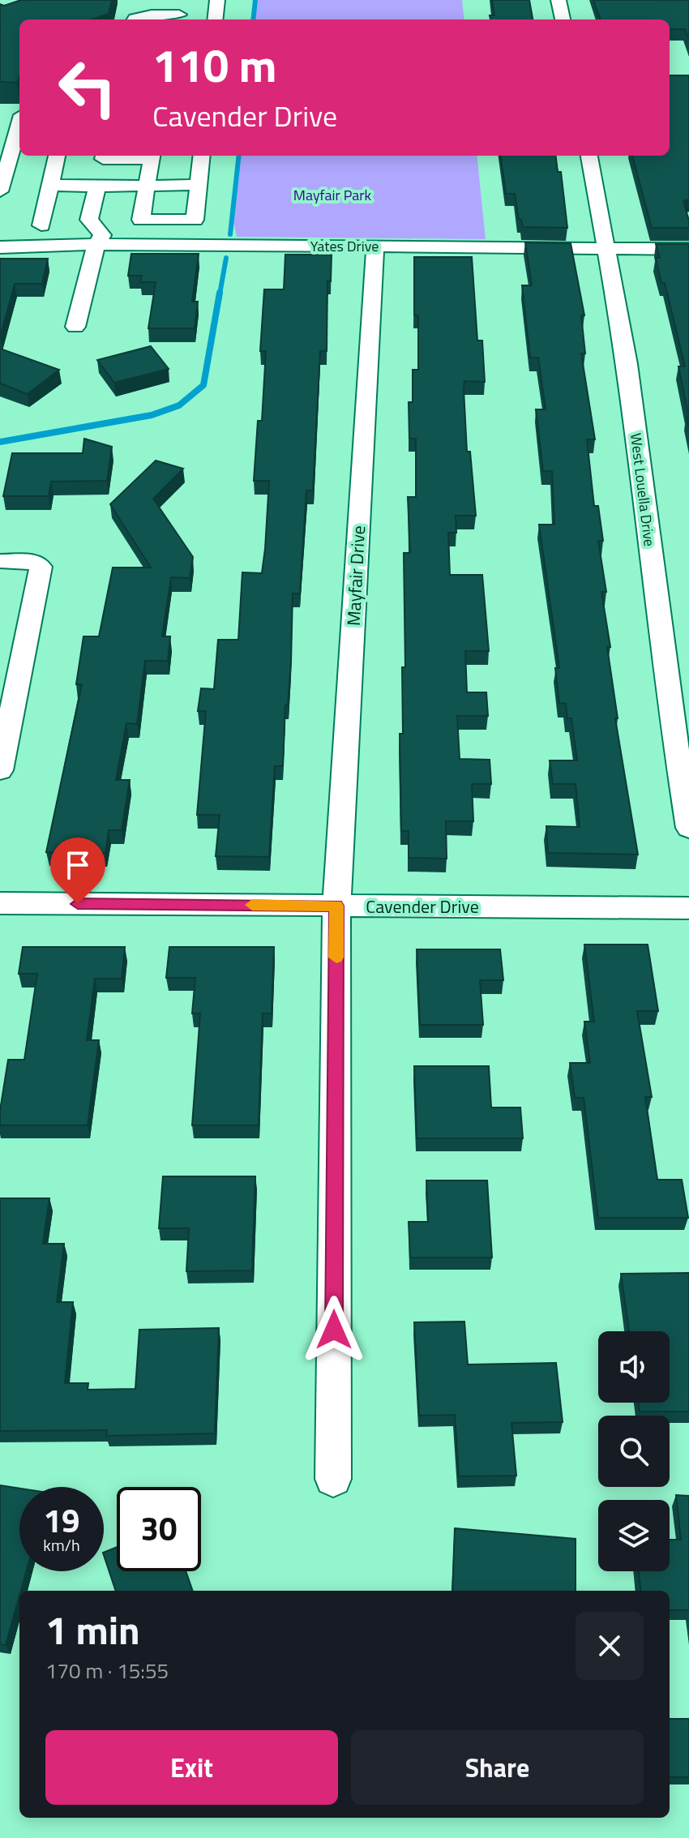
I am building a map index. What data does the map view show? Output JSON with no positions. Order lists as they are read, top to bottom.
{
  "streets": {
    "street": [
      "Yates Drive",
      "West Louella Drive",
      "Mayfair Drive",
      "Cavender Drive"
    ]
  },
  "crossings": [
    ["Yates Drive", "West Louella Drive"],
    ["Yates Drive", "Mayfair Drive"],
    ["Mayfair Drive", "Cavender Drive"]
  ],
  "parks": ["Mayfair Park"],
  "page": {
    "turn": ["110 m", "Cavender Drive"],
    "speed": "19 km/h",
    "limit": "30",
    "heading": ["1 min", "170 m · 15:55"],
    "buttons": ["Exit", "Share"]
  }
}
